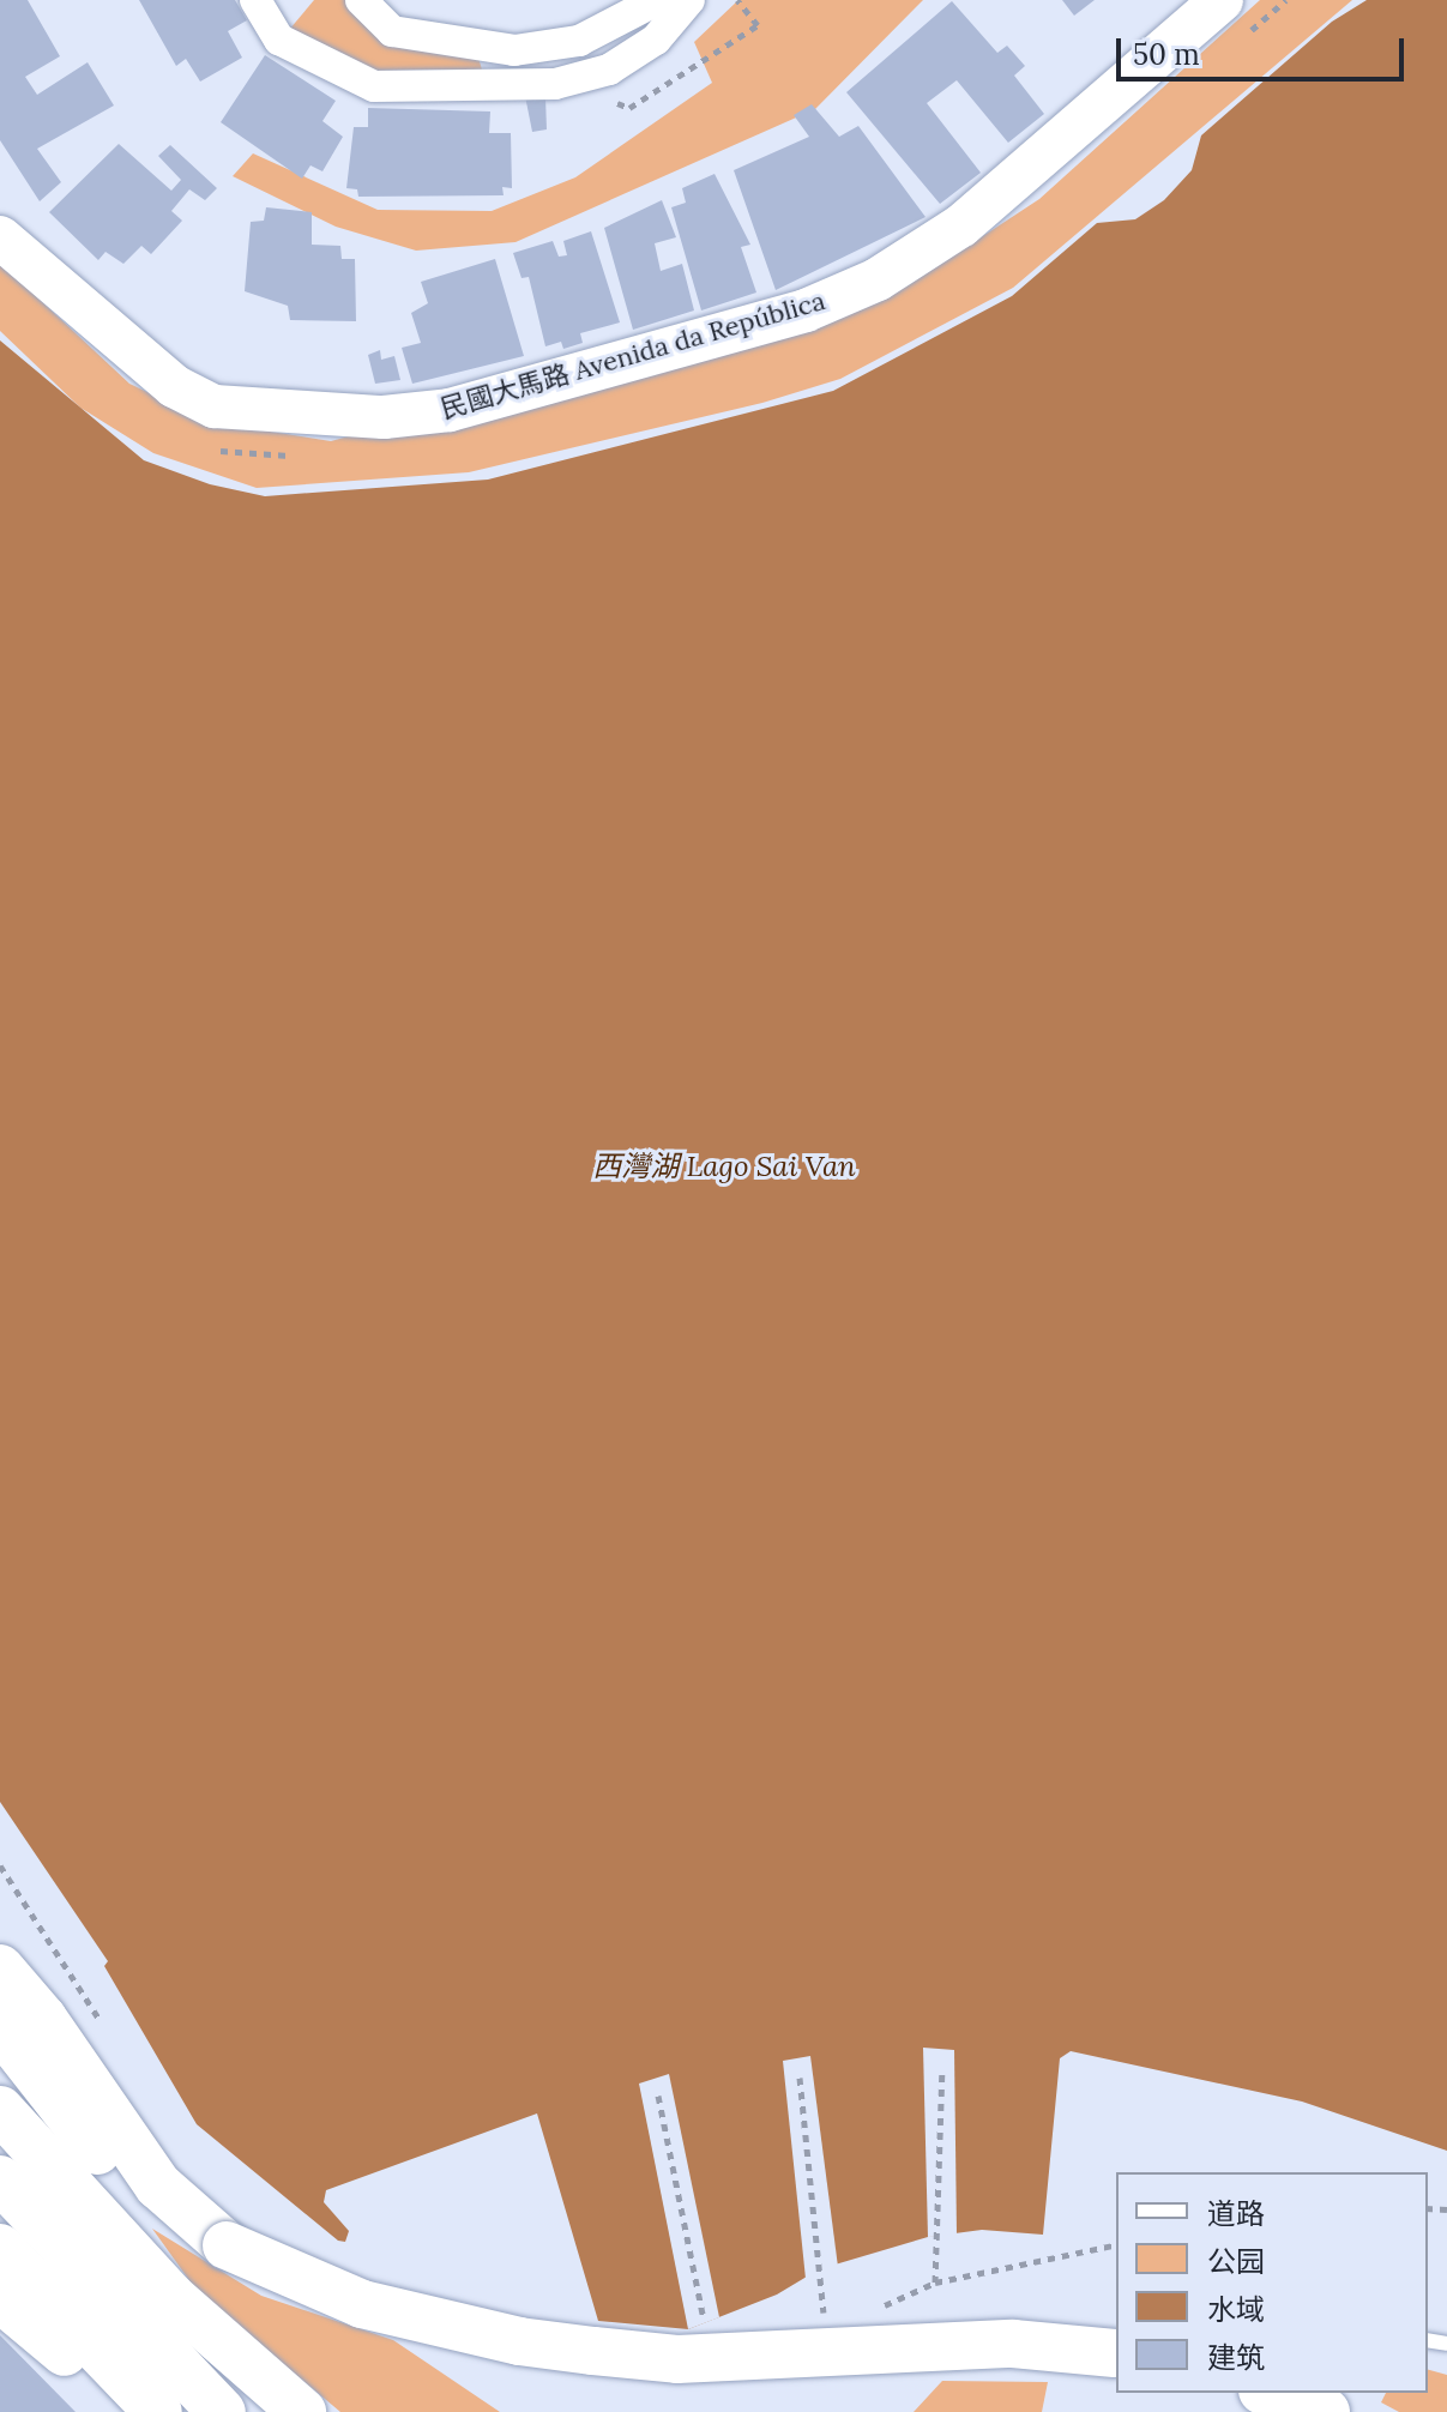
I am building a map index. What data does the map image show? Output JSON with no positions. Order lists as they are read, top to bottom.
{
  "streets": {
    "street": ["民國大馬路 Avenida da República"]
  },
  "water": ["西灣湖 Lago Sai Van"],
  "legend": [
    "道路",
    "公园",
    "水域",
    "建筑"
  ],
  "scale_bar": "50 m"
}
